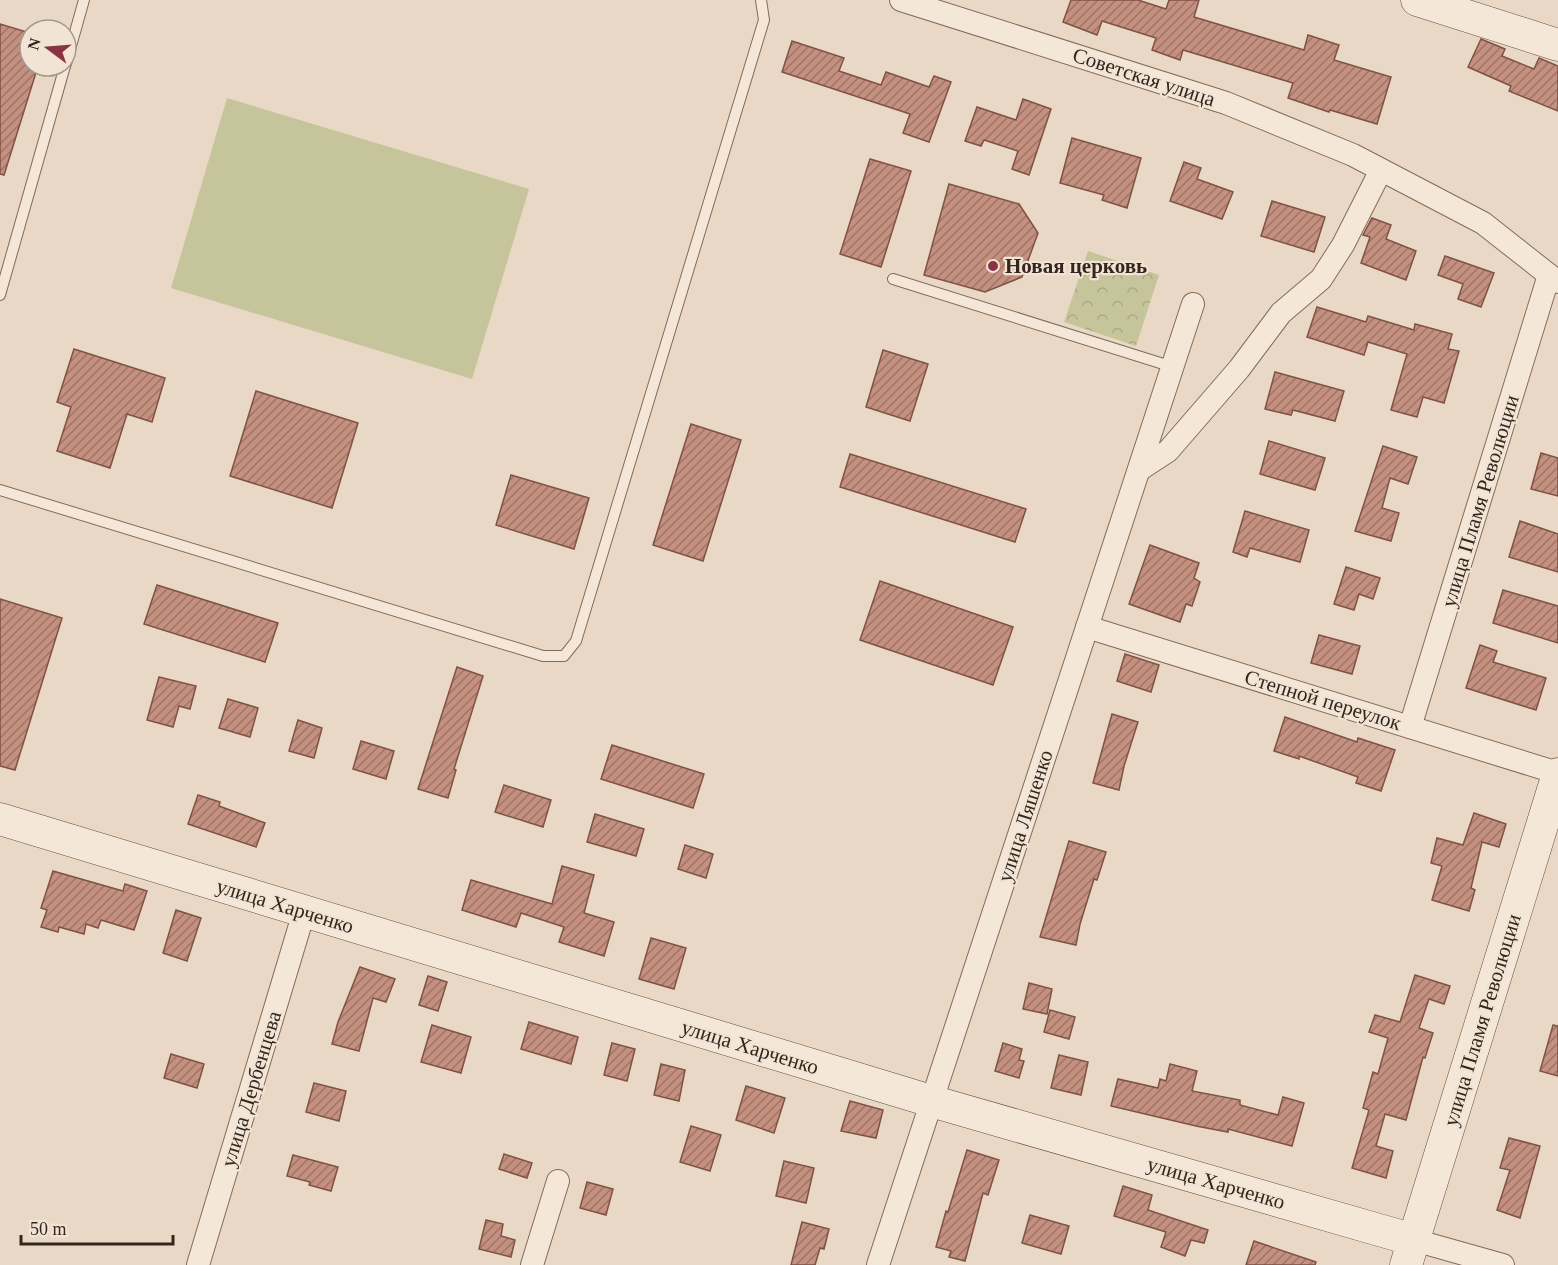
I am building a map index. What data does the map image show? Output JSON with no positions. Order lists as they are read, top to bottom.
{
  "streets": {
    "street": [
      "Советская улица",
      "улица Пламя Революции",
      "Степной переулок",
      "улица Ляшенко",
      "улица Харченко",
      "улица Дербенцева"
    ]
  },
  "crossings": [
    ["Советская улица", "улица Пламя Революции"],
    ["улица Пламя Революции", "Степной переулок"],
    ["улица Пламя Революции", "улица Харченко"],
    ["Степной переулок", "улица Ляшенко"],
    ["улица Ляшенко", "улица Харченко"],
    ["улица Харченко", "улица Дербенцева"]
  ],
  "places": ["Новая церковь"],
  "scale_bar": "50 m",
  "north": "left"
}
